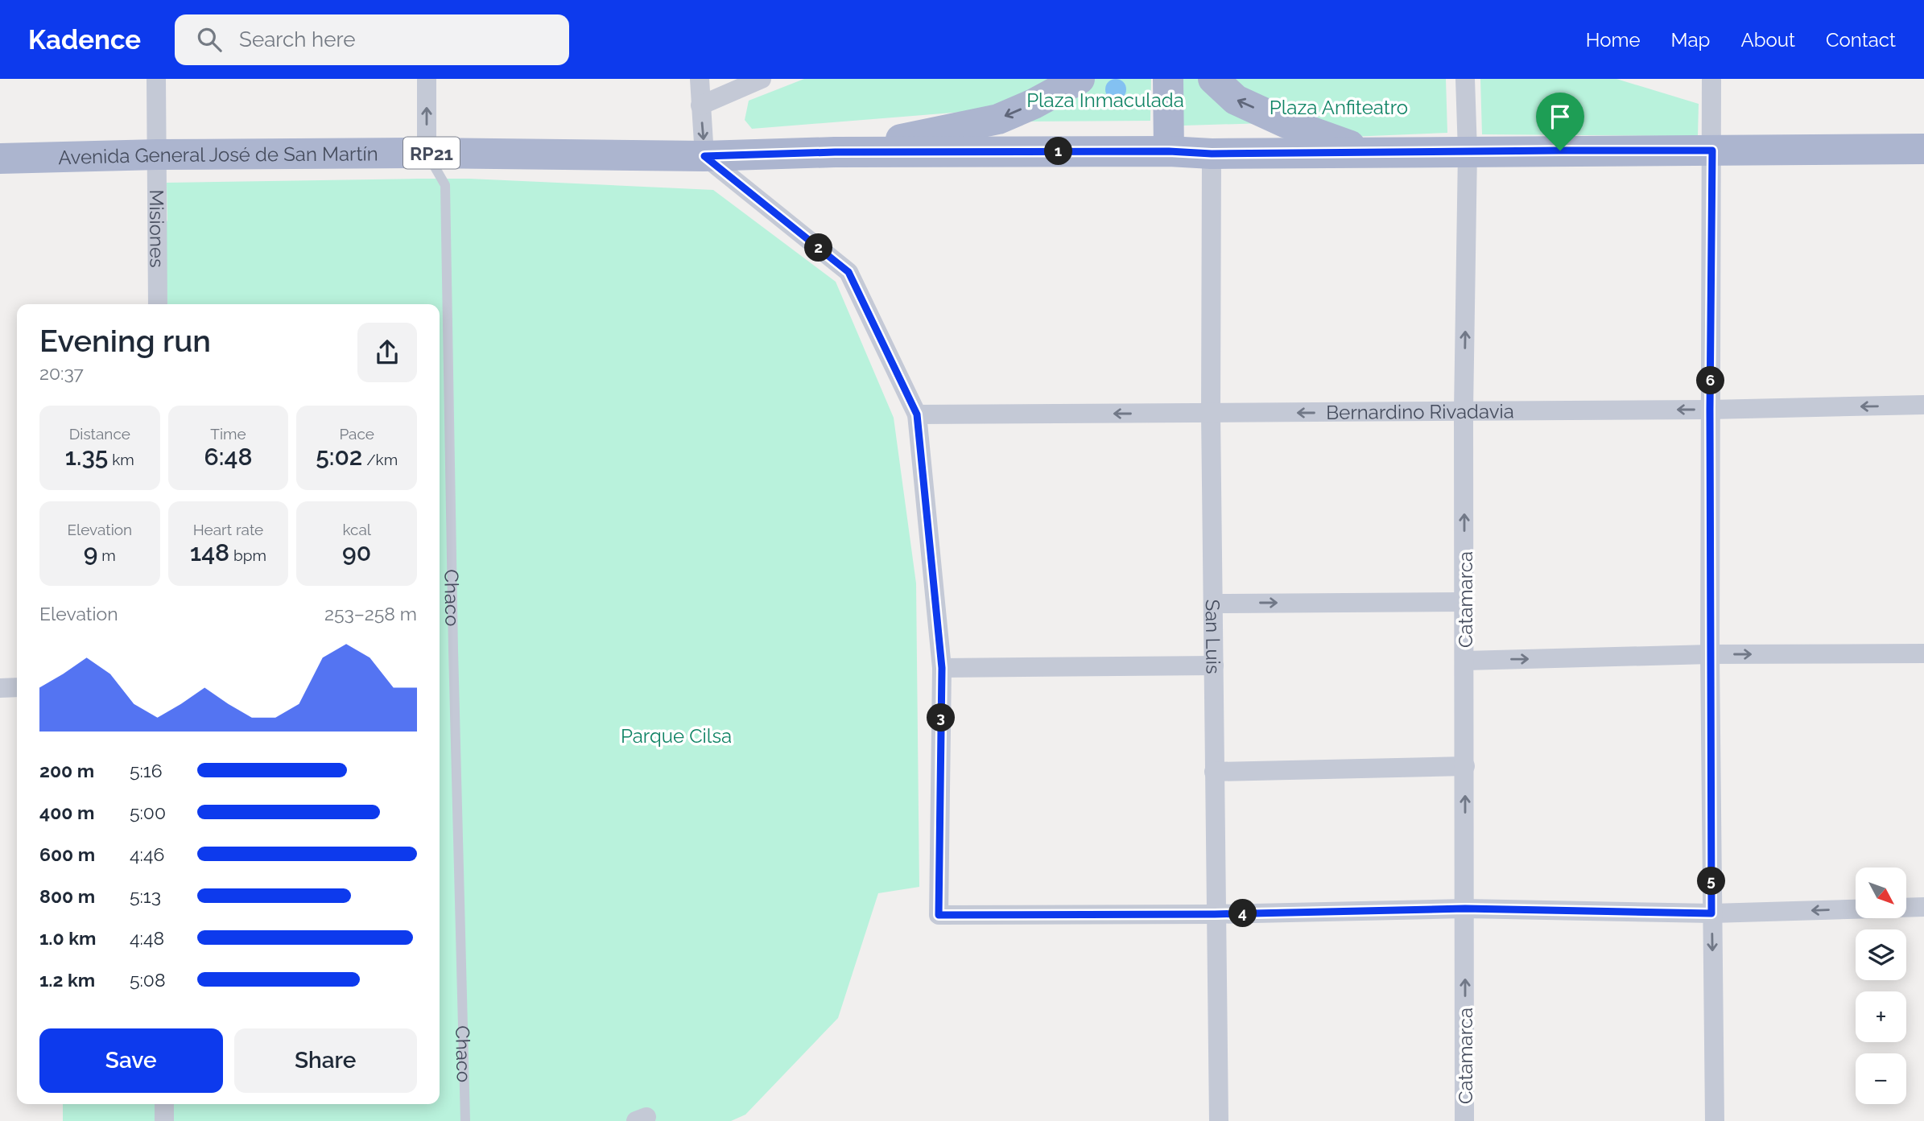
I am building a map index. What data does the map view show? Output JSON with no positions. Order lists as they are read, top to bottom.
{
  "streets": {
    "main road": ["RP21", "Avenida General José de San Martín"],
    "street": [
      "Misiones",
      "Bernardino Rivadavia",
      "Chaco",
      "Catamarca",
      "San Luis"
    ]
  },
  "crossings": [
    ["Avenida General José de San Martín", "Misiones"],
    ["Avenida General José de San Martín", "Chaco"],
    ["Avenida General José de San Martín", "Catamarca"],
    ["Avenida General José de San Martín", "San Luis"],
    ["Bernardino Rivadavia", "Catamarca"],
    ["Bernardino Rivadavia", "San Luis"]
  ],
  "one_way": ["Bernardino Rivadavia", "Catamarca"],
  "parks": ["Plaza Inmaculada", "Plaza Anfiteatro", "Parque Cilsa"],
  "north": "bottom right",
  "page": {
    "header": "Kadence",
    "search": "Search here",
    "nav": [
      "Home",
      "Map",
      "About",
      "Contact"
    ],
    "pins": [
      "1",
      "2",
      "6",
      "3",
      "5",
      "4"
    ],
    "heading": ["Evening run", "20:37"],
    "stats": [
      ["Distance", "1.35 km"],
      ["Time", "6:48"],
      ["Pace", "5:02 /km"],
      ["Elevation", "9 m"],
      ["Heart rate", "148 bpm"],
      ["kcal", "90"]
    ],
    "chart": ["Elevation", "253–258 m"],
    "list": [
      {
        "name": "200 m",
        "note": "5:16"
      },
      {
        "name": "400 m",
        "note": "5:00"
      },
      {
        "name": "600 m",
        "note": "4:46"
      },
      {
        "name": "800 m",
        "note": "5:13"
      },
      {
        "name": "1.0 km",
        "note": "4:48"
      },
      {
        "name": "1.2 km",
        "note": "5:08"
      }
    ],
    "map_buttons": ["+", "−"],
    "buttons": ["Save", "Share"]
  }
}
